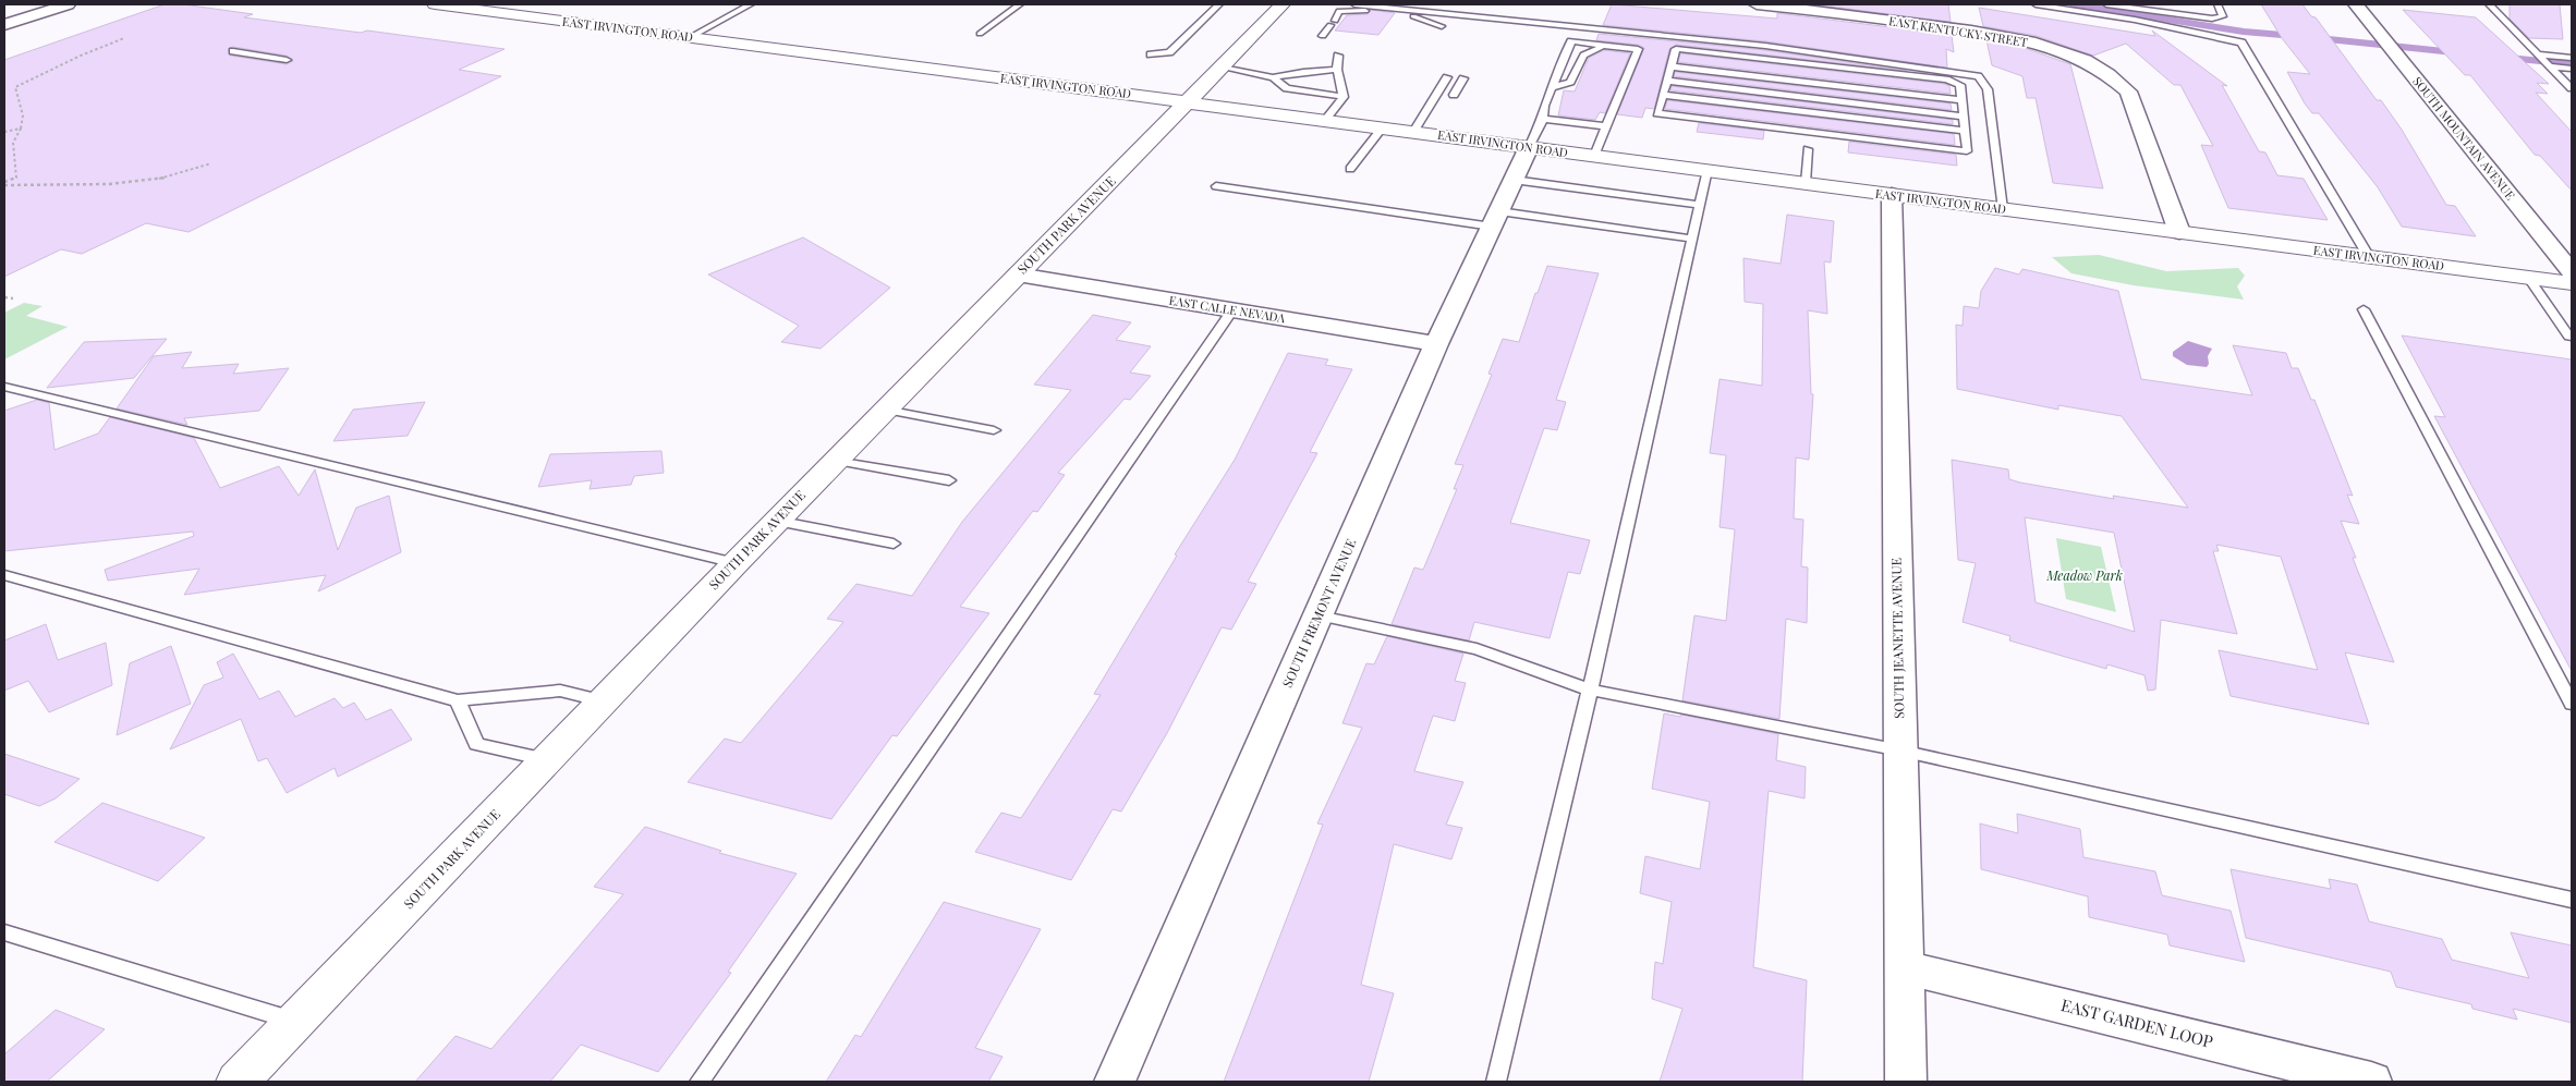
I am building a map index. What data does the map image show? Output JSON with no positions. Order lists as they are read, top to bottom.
{
  "streets": {
    "main road": ["EAST IRVINGTON ROAD", "SOUTH PARK AVENUE"],
    "street": [
      "EAST KENTUCKY STREET",
      "SOUTH MOUNTAIN AVENUE",
      "EAST CALLE NEVADA",
      "SOUTH FREMONT AVENUE",
      "SOUTH JEANETTE AVENUE",
      "EAST GARDEN LOOP"
    ]
  },
  "crossings": [
    ["EAST IRVINGTON ROAD", "EAST KENTUCKY STREET"],
    ["EAST IRVINGTON ROAD", "SOUTH PARK AVENUE"],
    ["EAST IRVINGTON ROAD", "SOUTH FREMONT AVENUE"],
    ["EAST IRVINGTON ROAD", "SOUTH JEANETTE AVENUE"],
    ["SOUTH PARK AVENUE", "EAST CALLE NEVADA"],
    ["EAST CALLE NEVADA", "SOUTH FREMONT AVENUE"],
    ["SOUTH JEANETTE AVENUE", "EAST GARDEN LOOP"]
  ],
  "parks": ["Meadow Park"]
}
